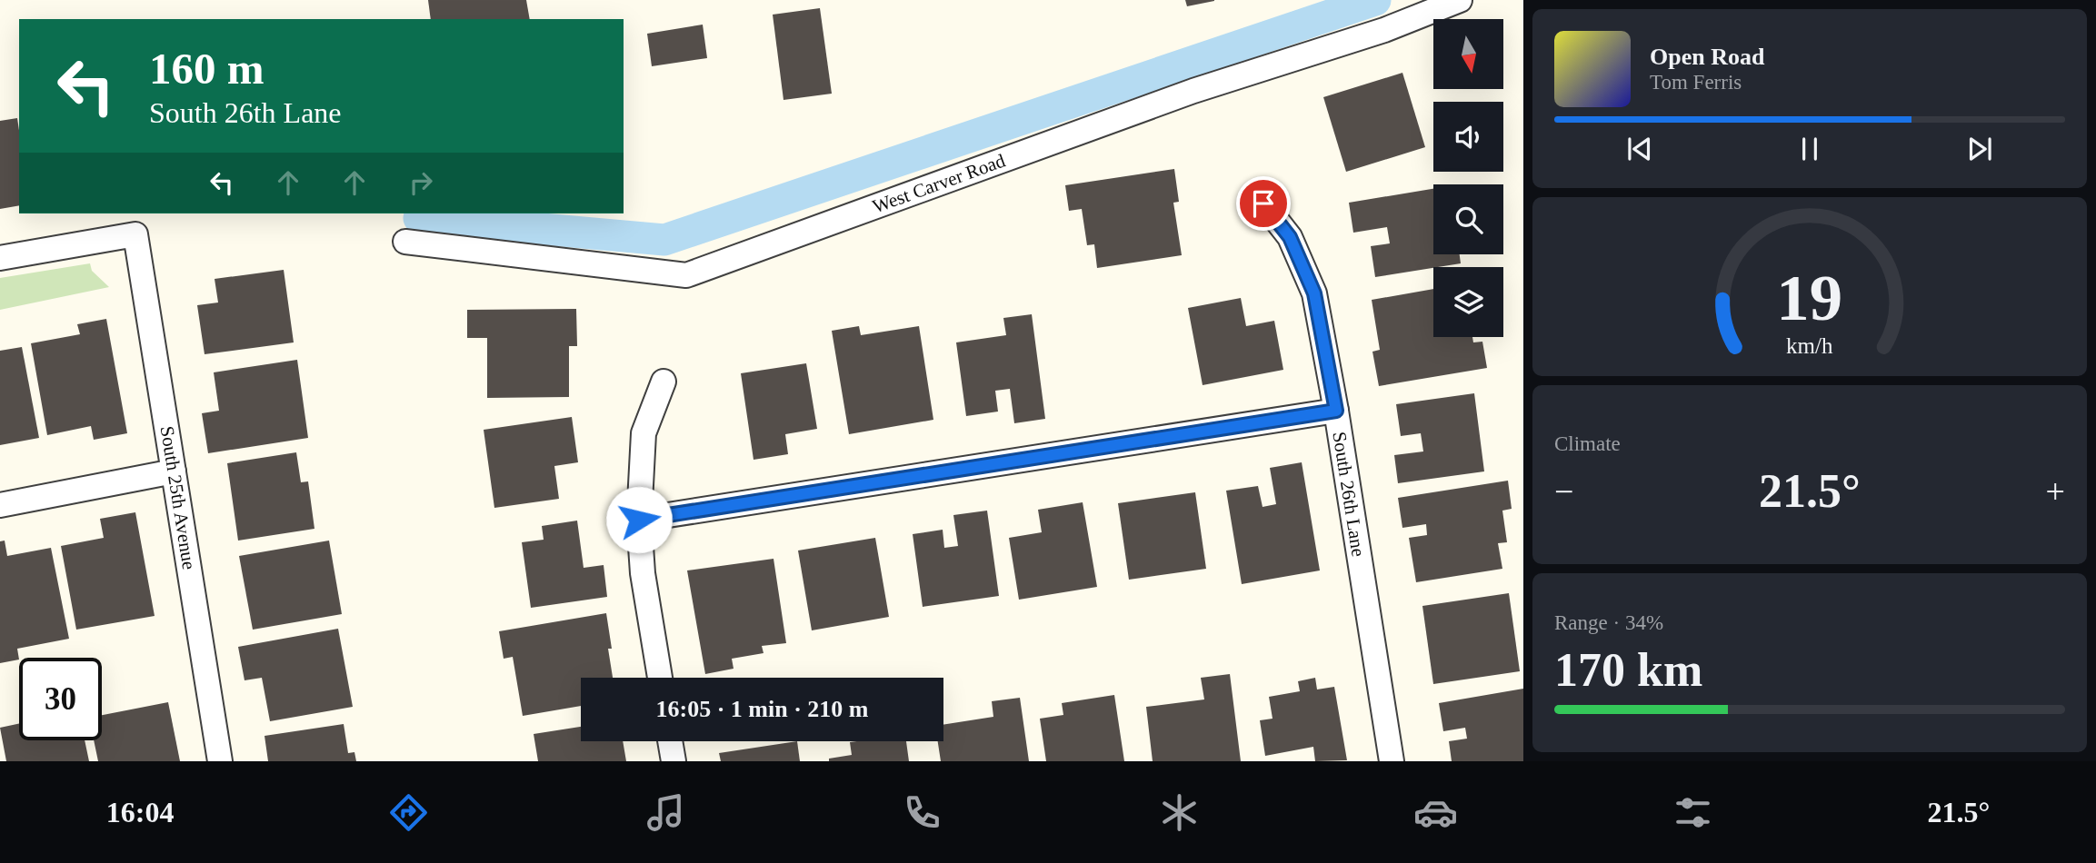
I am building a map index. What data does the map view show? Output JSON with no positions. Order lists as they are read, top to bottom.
{
  "streets": {
    "street": ["West Carver Road", "South 26th Lane", "South 25th Avenue"]
  },
  "north": "bottom",
  "page": {
    "turn": ["160 m", "South 26th Lane"],
    "song": ["Open Road", "Tom Ferris"],
    "tile": [
      "Climate",
      ["Range · 34%", "170 km"]
    ],
    "heat": ["−", "21.5°", "+"],
    "limit": "30",
    "trip": "16:05 · 1 min · 210 m",
    "tabs": ["16:04", "21.5°"],
    "gauge": ["19", "km/h"]
  }
}
